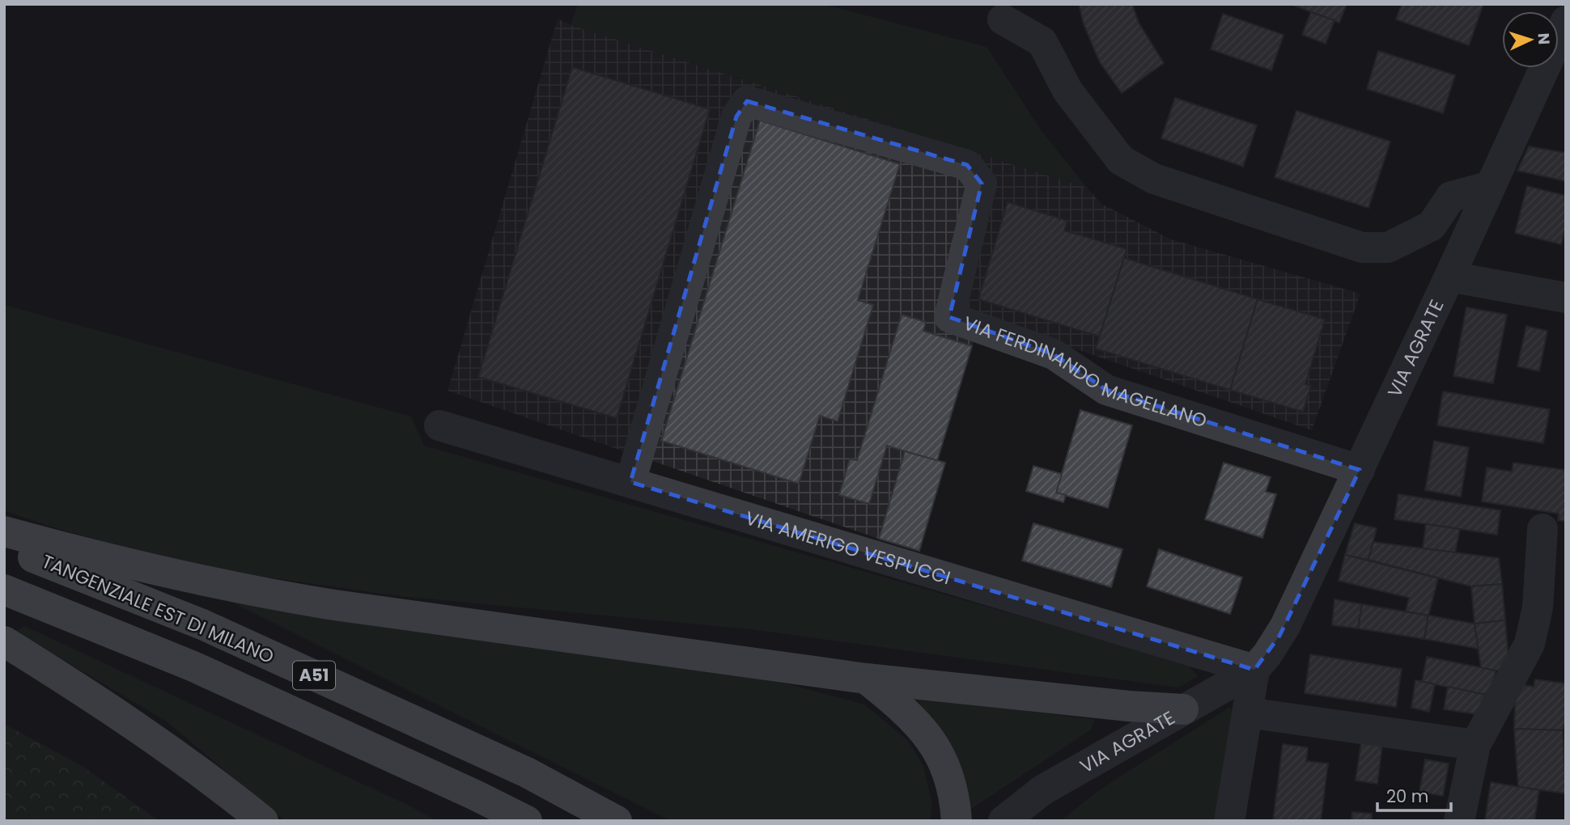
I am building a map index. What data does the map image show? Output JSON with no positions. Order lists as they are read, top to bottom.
{
  "streets": {
    "highway": ["TANGENZIALE EST DI MILANO", "A51"],
    "street": ["VIA AGRATE", "VIA FERDINANDO MAGELLANO", "VIA AMERIGO VESPUCCI"]
  },
  "crossings": [
    ["VIA AGRATE", "VIA FERDINANDO MAGELLANO"],
    ["VIA AGRATE", "VIA AMERIGO VESPUCCI"],
    ["VIA FERDINANDO MAGELLANO", "VIA AMERIGO VESPUCCI"]
  ],
  "scale_bar": "20 m",
  "north": "right"
}
